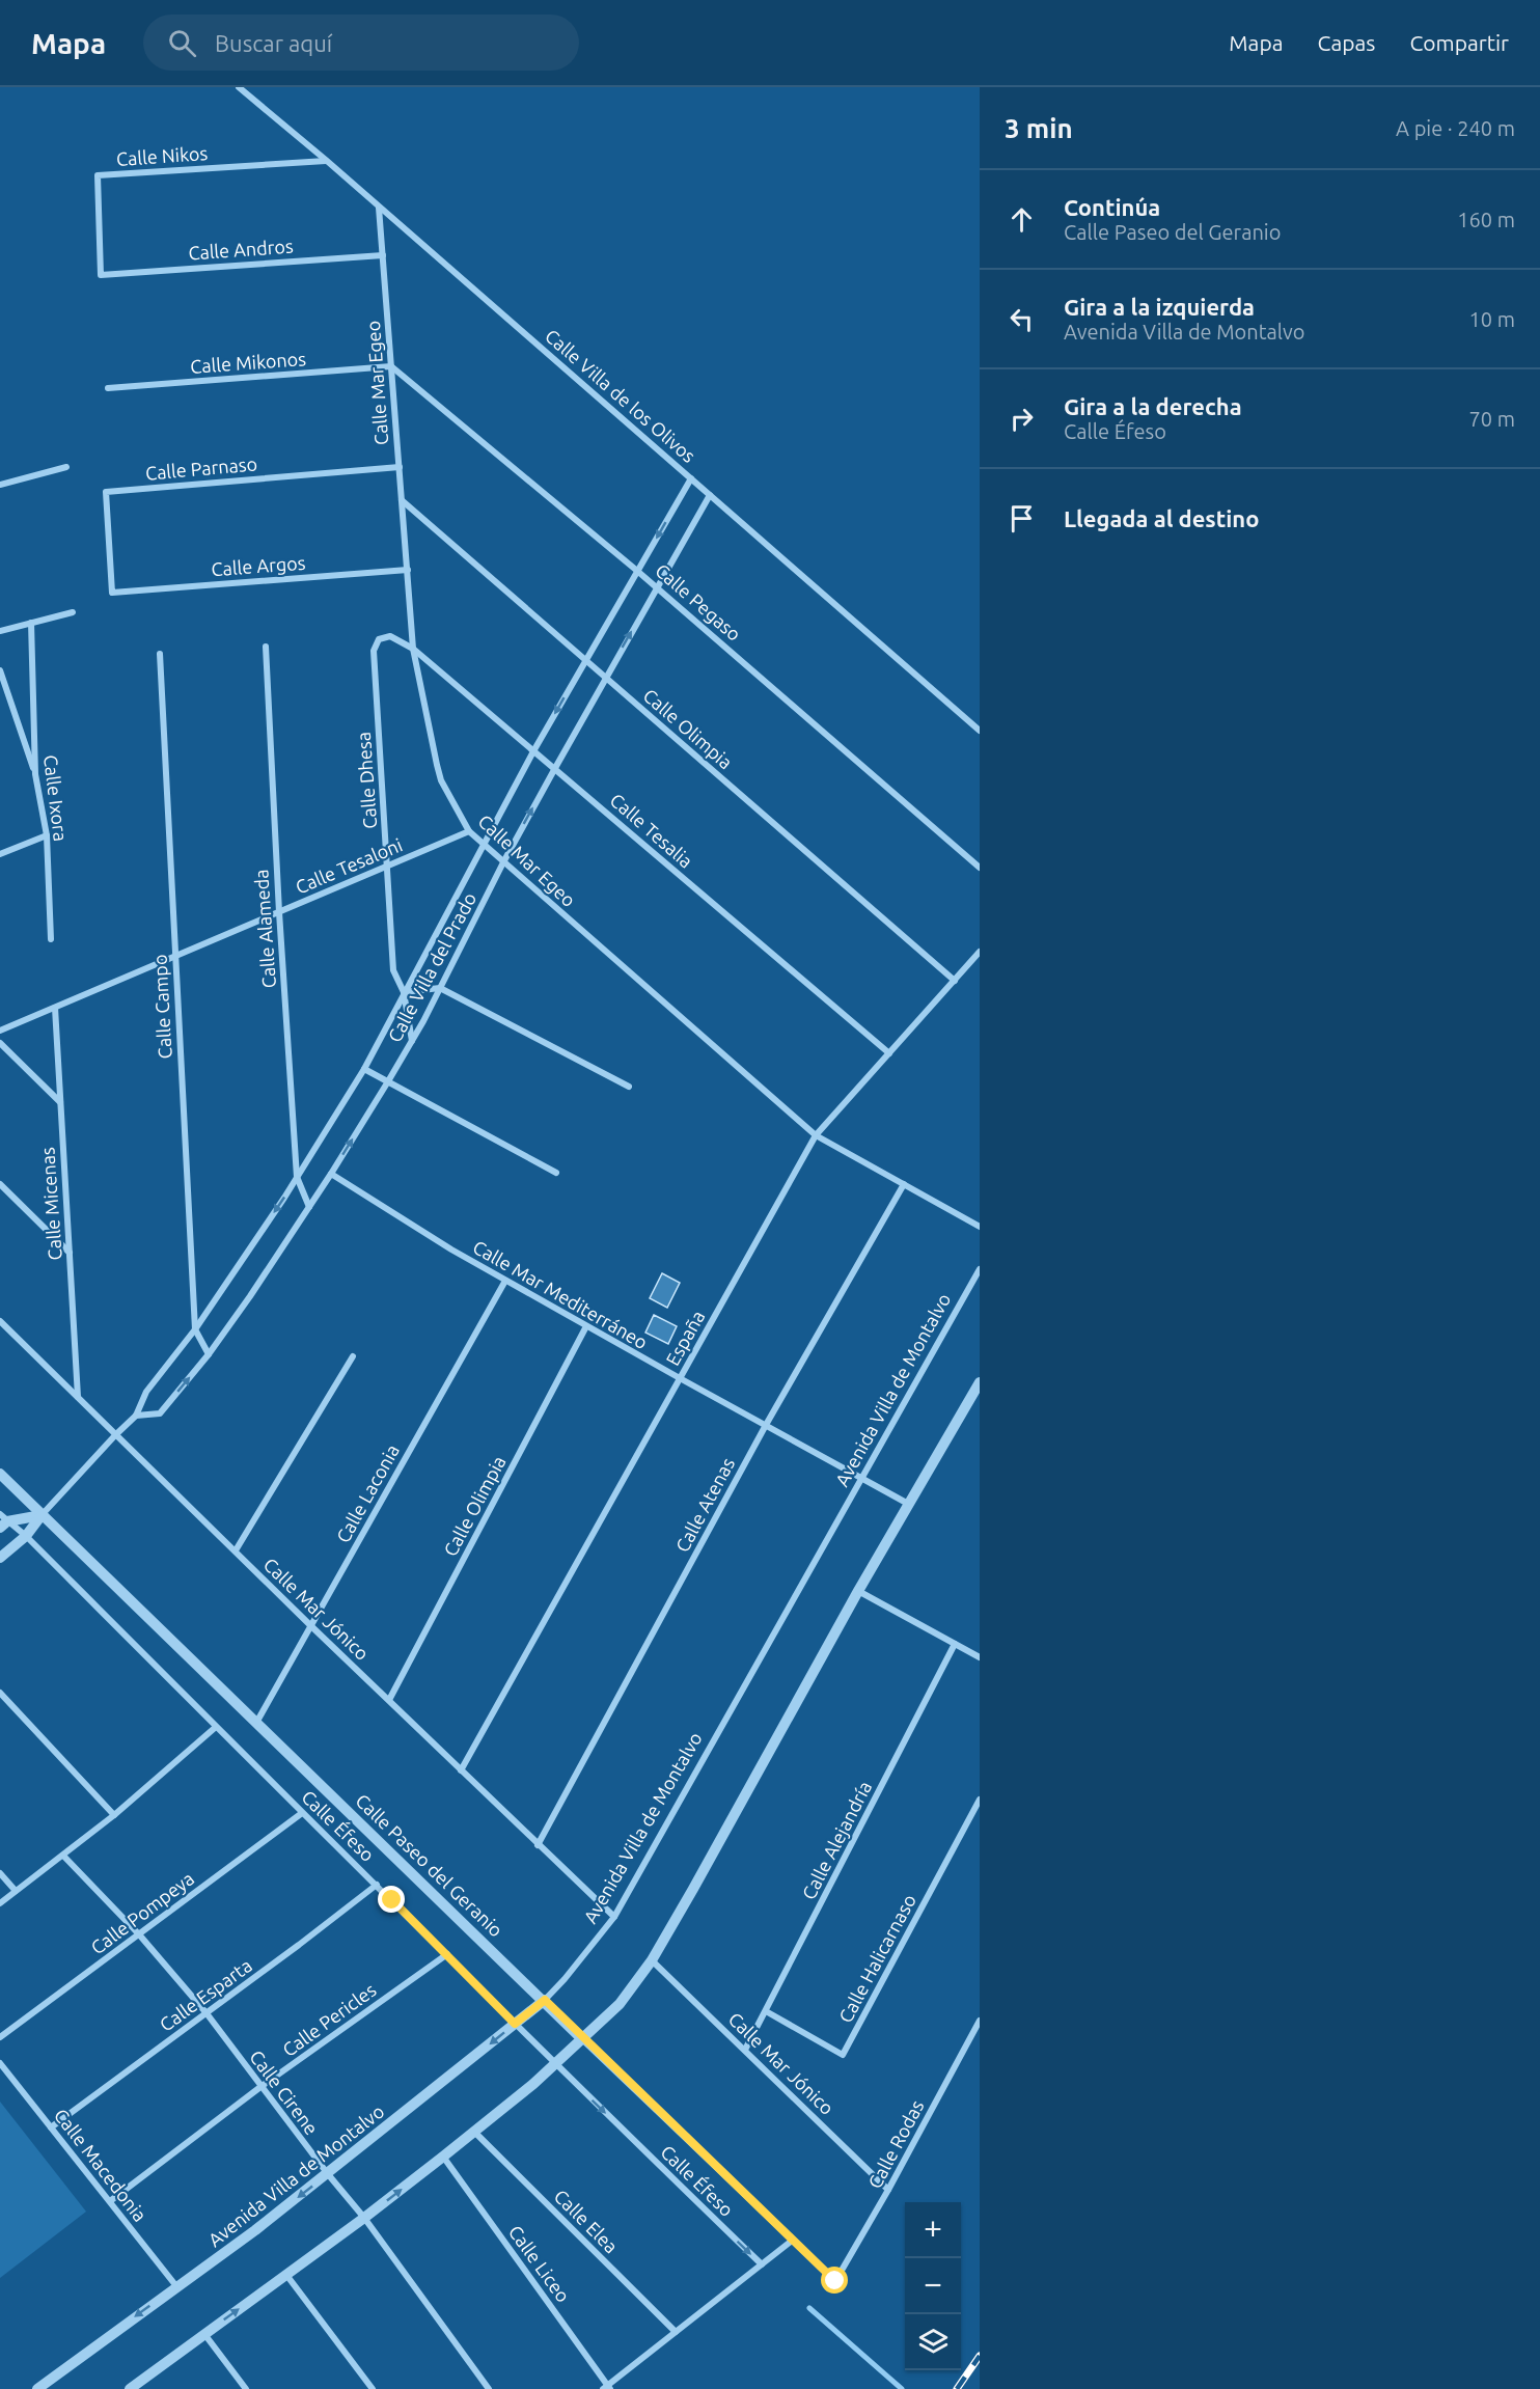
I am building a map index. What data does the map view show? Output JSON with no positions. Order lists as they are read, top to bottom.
{
  "streets": {
    "street": [
      "Calle Nikos",
      "Calle Andros",
      "Calle Mikonos",
      "Calle Mar Egeo",
      "Calle Villa de los Olivos",
      "Calle Parnaso",
      "Calle Argos",
      "Calle Pegaso",
      "Calle Olimpia",
      "Calle Dhesa",
      "Calle Ixora",
      "Calle Tesalia",
      "Calle Tesaloni",
      "Calle Alameda",
      "Calle Villa del Prado",
      "Calle Campo",
      "Calle Micenas",
      "Calle Mar Mediterráneo",
      "España",
      "Avenida Villa de Montalvo",
      "Calle Laconia",
      "Calle Atenas",
      "Calle Mar Jónico",
      "Calle Éfeso",
      "Calle Alejandría",
      "Calle Paseo del Geranio",
      "Calle Pompeya",
      "Calle Halicarnaso",
      "Calle Esparta",
      "Calle Pericles",
      "Calle Cirene",
      "Calle Rodas",
      "Calle Macedonia",
      "Calle Elea",
      "Calle Liceo"
    ]
  },
  "crossings": [
    ["Calle Nikos", "Calle Andros"],
    ["Calle Nikos", "Calle Villa de los Olivos"],
    ["Calle Andros", "Calle Mar Egeo"],
    ["Calle Mikonos", "Calle Mar Egeo"],
    ["Calle Mikonos", "Calle Pegaso"],
    ["Calle Mar Egeo", "Calle Villa de los Olivos"],
    ["Calle Mar Egeo", "Calle Parnaso"],
    ["Calle Mar Egeo", "Calle Argos"],
    ["Calle Mar Egeo", "Calle Pegaso"],
    ["Calle Mar Egeo", "Calle Olimpia"],
    ["Calle Mar Egeo", "Calle Tesalia"],
    ["Calle Mar Egeo", "Calle Tesaloni"],
    ["Calle Mar Egeo", "Calle Villa del Prado"],
    ["Calle Mar Egeo", "España"],
    ["Calle Mar Egeo", "Calle Atenas"],
    ["Calle Villa de los Olivos", "Calle Villa del Prado"],
    ["Calle Parnaso", "Calle Argos"],
    ["Calle Pegaso", "Calle Villa del Prado"],
    ["Calle Olimpia", "Calle Villa del Prado"],
    ["Calle Olimpia", "Calle Mar Mediterráneo"],
    ["Calle Olimpia", "España"],
    ["Calle Olimpia", "Calle Mar Jónico"],
    ["Calle Dhesa", "Calle Tesalia"],
    ["Calle Dhesa", "Calle Tesaloni"],
    ["Calle Dhesa", "Calle Villa del Prado"],
    ["Calle Tesalia", "Calle Villa del Prado"],
    ["Calle Tesalia", "España"],
    ["Calle Tesaloni", "Calle Alameda"],
    ["Calle Tesaloni", "Calle Campo"],
    ["Calle Tesaloni", "Calle Micenas"],
    ["Calle Alameda", "Calle Villa del Prado"],
    ["Calle Villa del Prado", "Calle Campo"],
    ["Calle Villa del Prado", "Calle Mar Mediterráneo"],
    ["Calle Villa del Prado", "Calle Mar Jónico"],
    ["Calle Villa del Prado", "Calle Paseo del Geranio"],
    ["Calle Micenas", "Calle Mar Jónico"],
    ["Calle Mar Mediterráneo", "España"],
    ["Calle Mar Mediterráneo", "Avenida Villa de Montalvo"],
    ["Calle Mar Mediterráneo", "Calle Laconia"],
    ["Calle Mar Mediterráneo", "Calle Atenas"],
    ["España", "Calle Mar Jónico"],
    ["Avenida Villa de Montalvo", "Calle Mar Jónico"],
    ["Avenida Villa de Montalvo", "Calle Éfeso"],
    ["Avenida Villa de Montalvo", "Calle Paseo del Geranio"],
    ["Avenida Villa de Montalvo", "Calle Cirene"],
    ["Avenida Villa de Montalvo", "Calle Macedonia"],
    ["Calle Laconia", "Calle Mar Jónico"],
    ["Calle Laconia", "Calle Paseo del Geranio"],
    ["Calle Atenas", "Calle Mar Jónico"],
    ["Calle Mar Jónico", "Calle Alejandría"],
    ["Calle Mar Jónico", "Calle Rodas"],
    ["Calle Éfeso", "Calle Pompeya"],
    ["Calle Éfeso", "Calle Esparta"],
    ["Calle Éfeso", "Calle Pericles"],
    ["Calle Alejandría", "Calle Halicarnaso"],
    ["Calle Paseo del Geranio", "Calle Rodas"],
    ["Calle Pompeya", "Calle Cirene"],
    ["Calle Esparta", "Calle Cirene"],
    ["Calle Esparta", "Calle Macedonia"],
    ["Calle Pericles", "Calle Cirene"],
    ["Calle Pericles", "Calle Macedonia"]
  ],
  "page": {
    "header": "Mapa",
    "search": "Buscar aquí",
    "nav": ["Mapa", "Capas", "Compartir"],
    "heading": ["3 min", "A pie · 240 m"],
    "list": [
      ["Continúa", "Calle Paseo del Geranio", "160 m"],
      ["Gira a la izquierda", "Avenida Villa de Montalvo", "10 m"],
      ["Gira a la derecha", "Calle Éfeso", "70 m"],
      "Llegada al destino"
    ],
    "map_buttons": ["+", "−"]
  }
}
